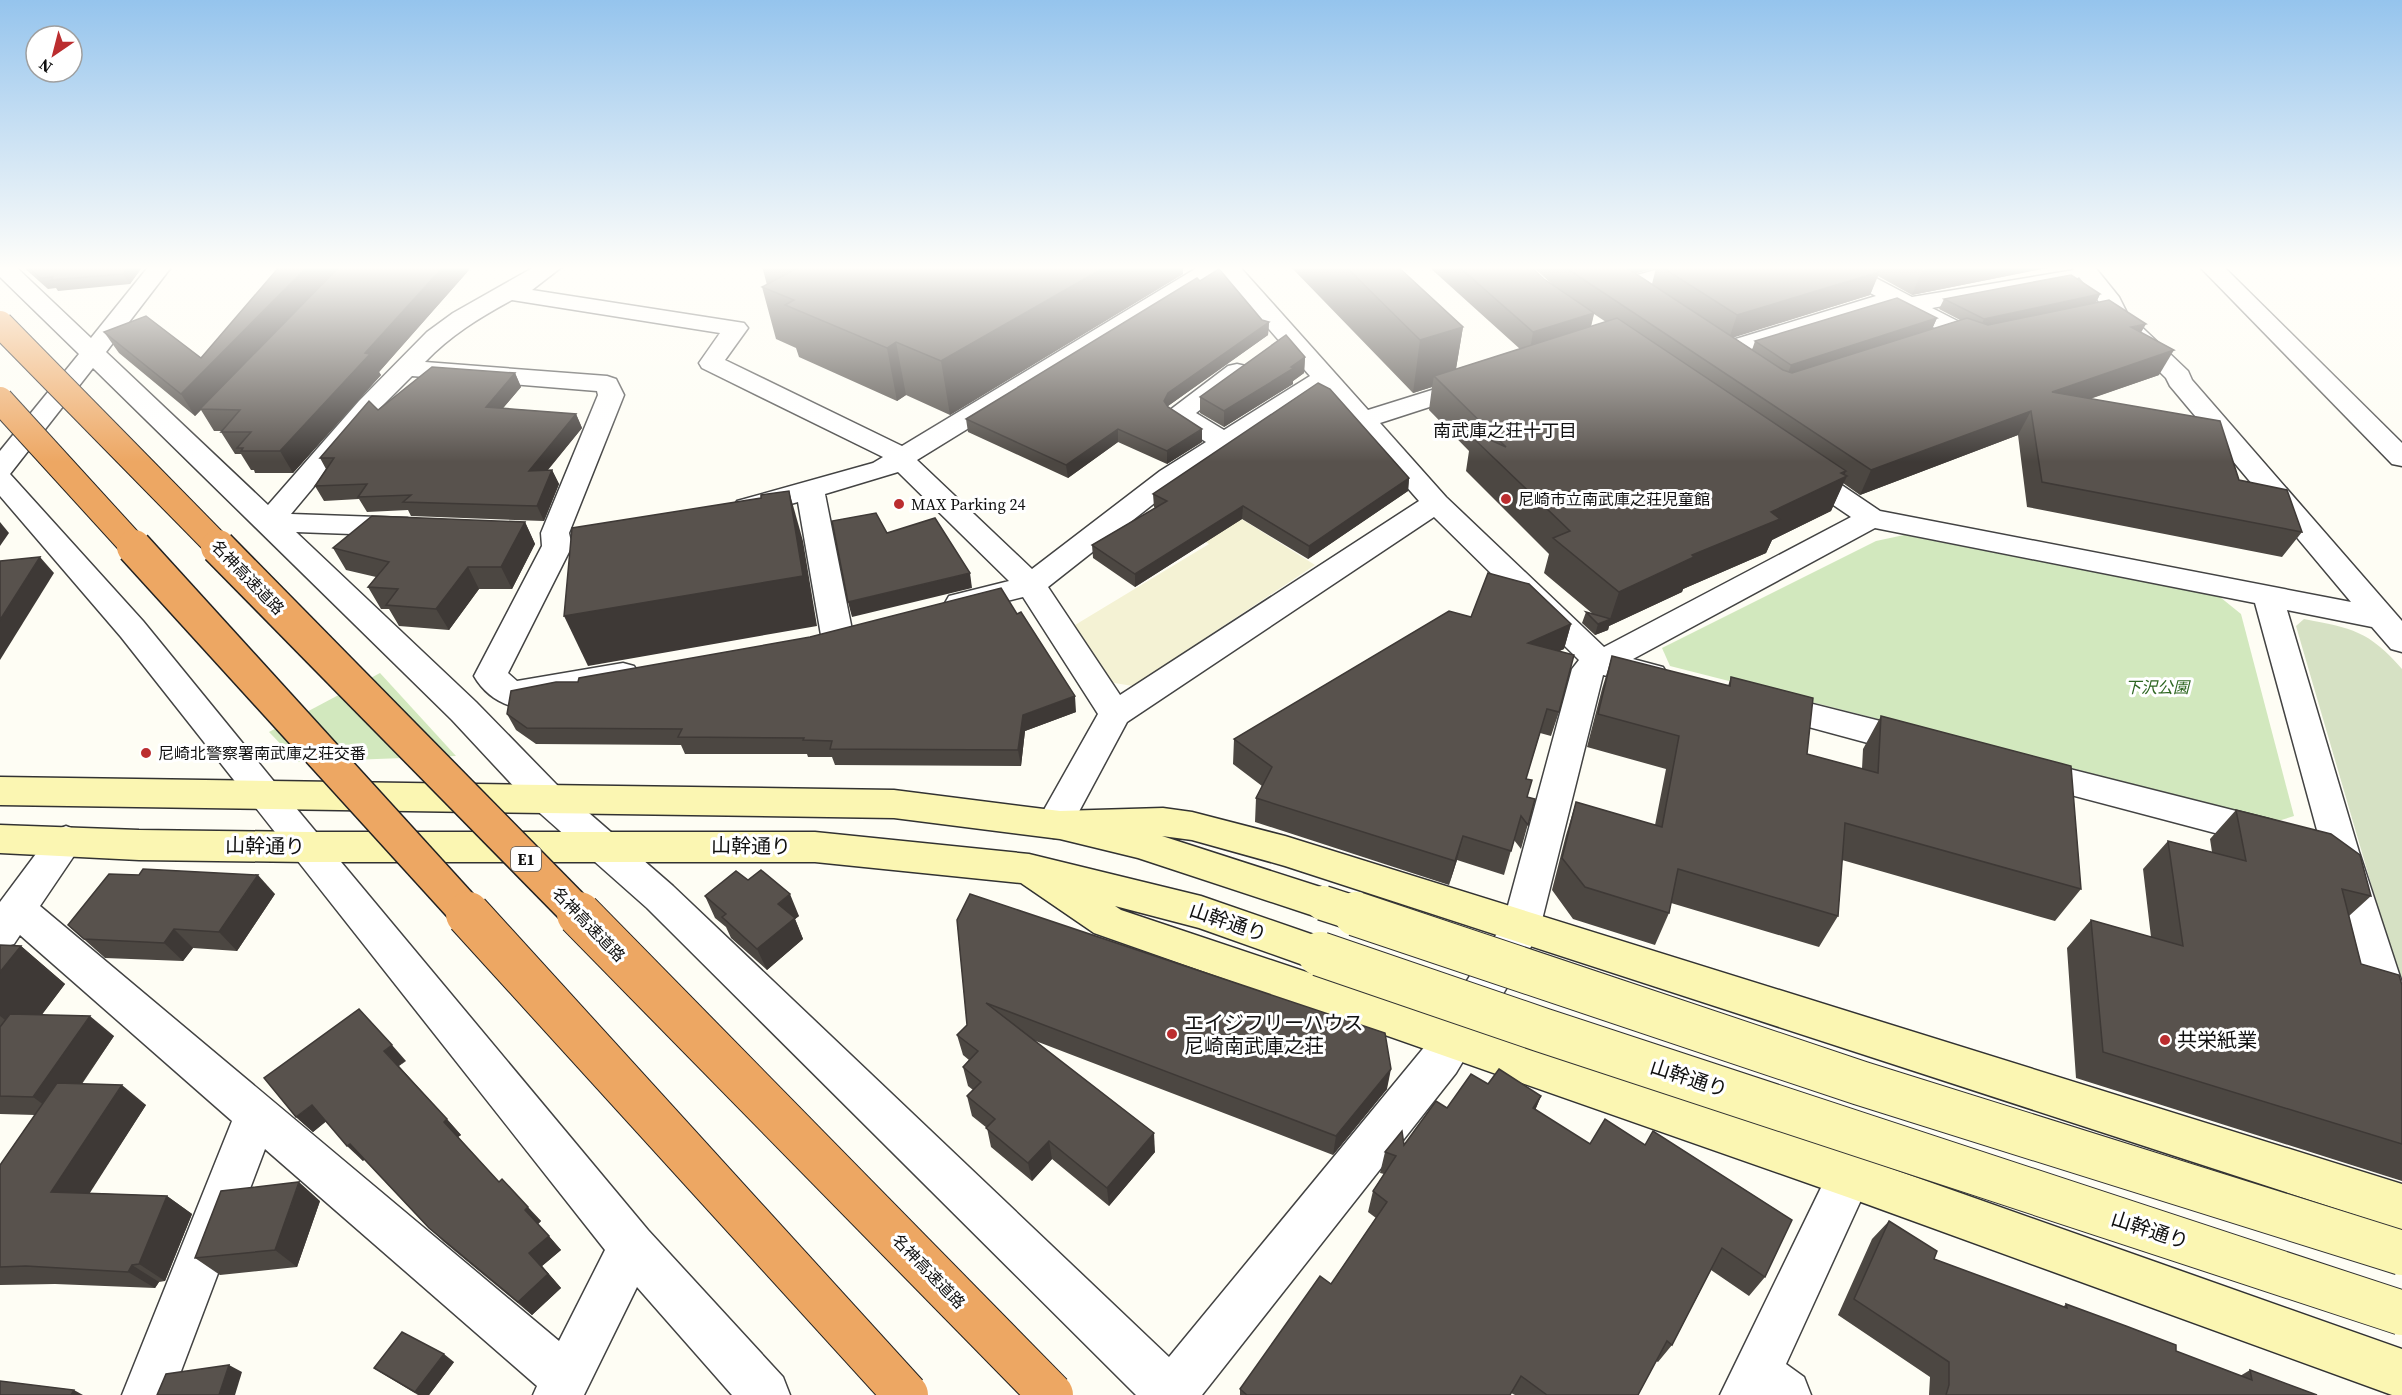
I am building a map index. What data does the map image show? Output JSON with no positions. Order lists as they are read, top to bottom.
{
  "streets": {
    "highway": ["名神高速道路", "E1"],
    "street": ["山幹通り"]
  },
  "districts": ["南武庫之荘十丁目"],
  "parks": ["下沢公園"],
  "places": [
    "尼崎市立南武庫之荘児童館",
    "MAX Parking 24",
    "尼崎北警察署南武庫之荘交番",
    "エイジフリーハウス 尼崎南武庫之荘",
    "共栄紙業"
  ],
  "north": "bottom left"
}
